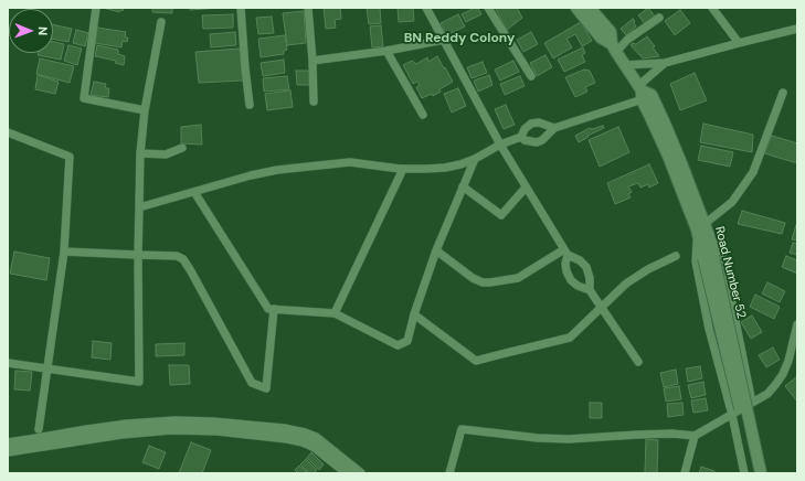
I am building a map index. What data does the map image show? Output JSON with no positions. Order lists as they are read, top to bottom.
{
  "streets": {
    "main road": ["Road Number 52"]
  },
  "districts": ["BN Reddy Colony"],
  "north": "right"
}
